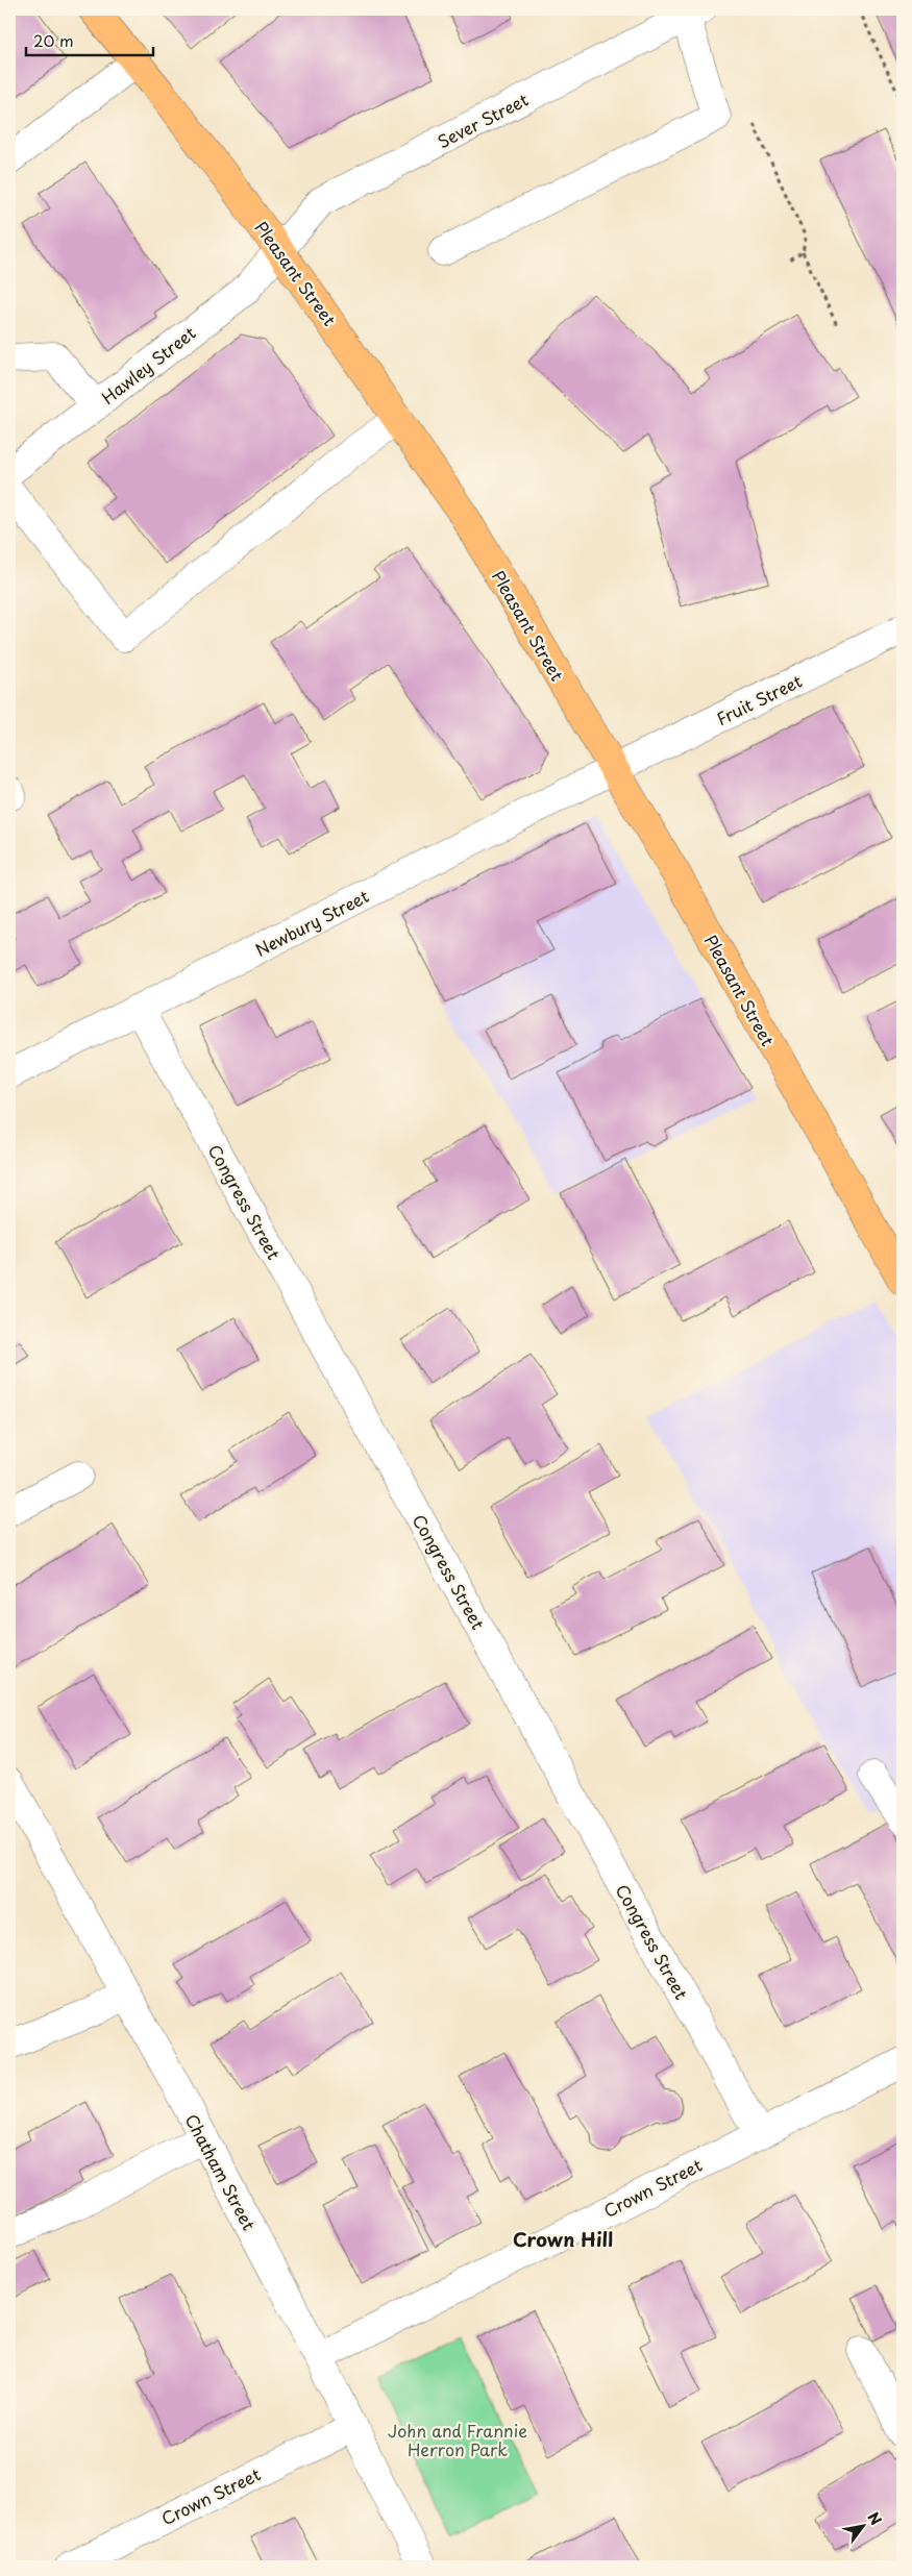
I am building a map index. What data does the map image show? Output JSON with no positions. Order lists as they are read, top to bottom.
{
  "streets": {
    "main road": ["Pleasant Street"],
    "street": [
      "Sever Street",
      "Hawley Street",
      "Fruit Street",
      "Newbury Street",
      "Congress Street",
      "Chatham Street",
      "Crown Street"
    ]
  },
  "crossings": [
    ["Sever Street", "Pleasant Street"],
    ["Sever Street", "Hawley Street"],
    ["Pleasant Street", "Hawley Street"],
    ["Pleasant Street", "Fruit Street"],
    ["Pleasant Street", "Newbury Street"],
    ["Fruit Street", "Newbury Street"],
    ["Newbury Street", "Congress Street"],
    ["Congress Street", "Crown Street"],
    ["Chatham Street", "Crown Street"]
  ],
  "districts": ["Crown Hill"],
  "parks": ["John and Frannie Herron Park"],
  "scale_bar": "20 m",
  "north": "top right"
}
